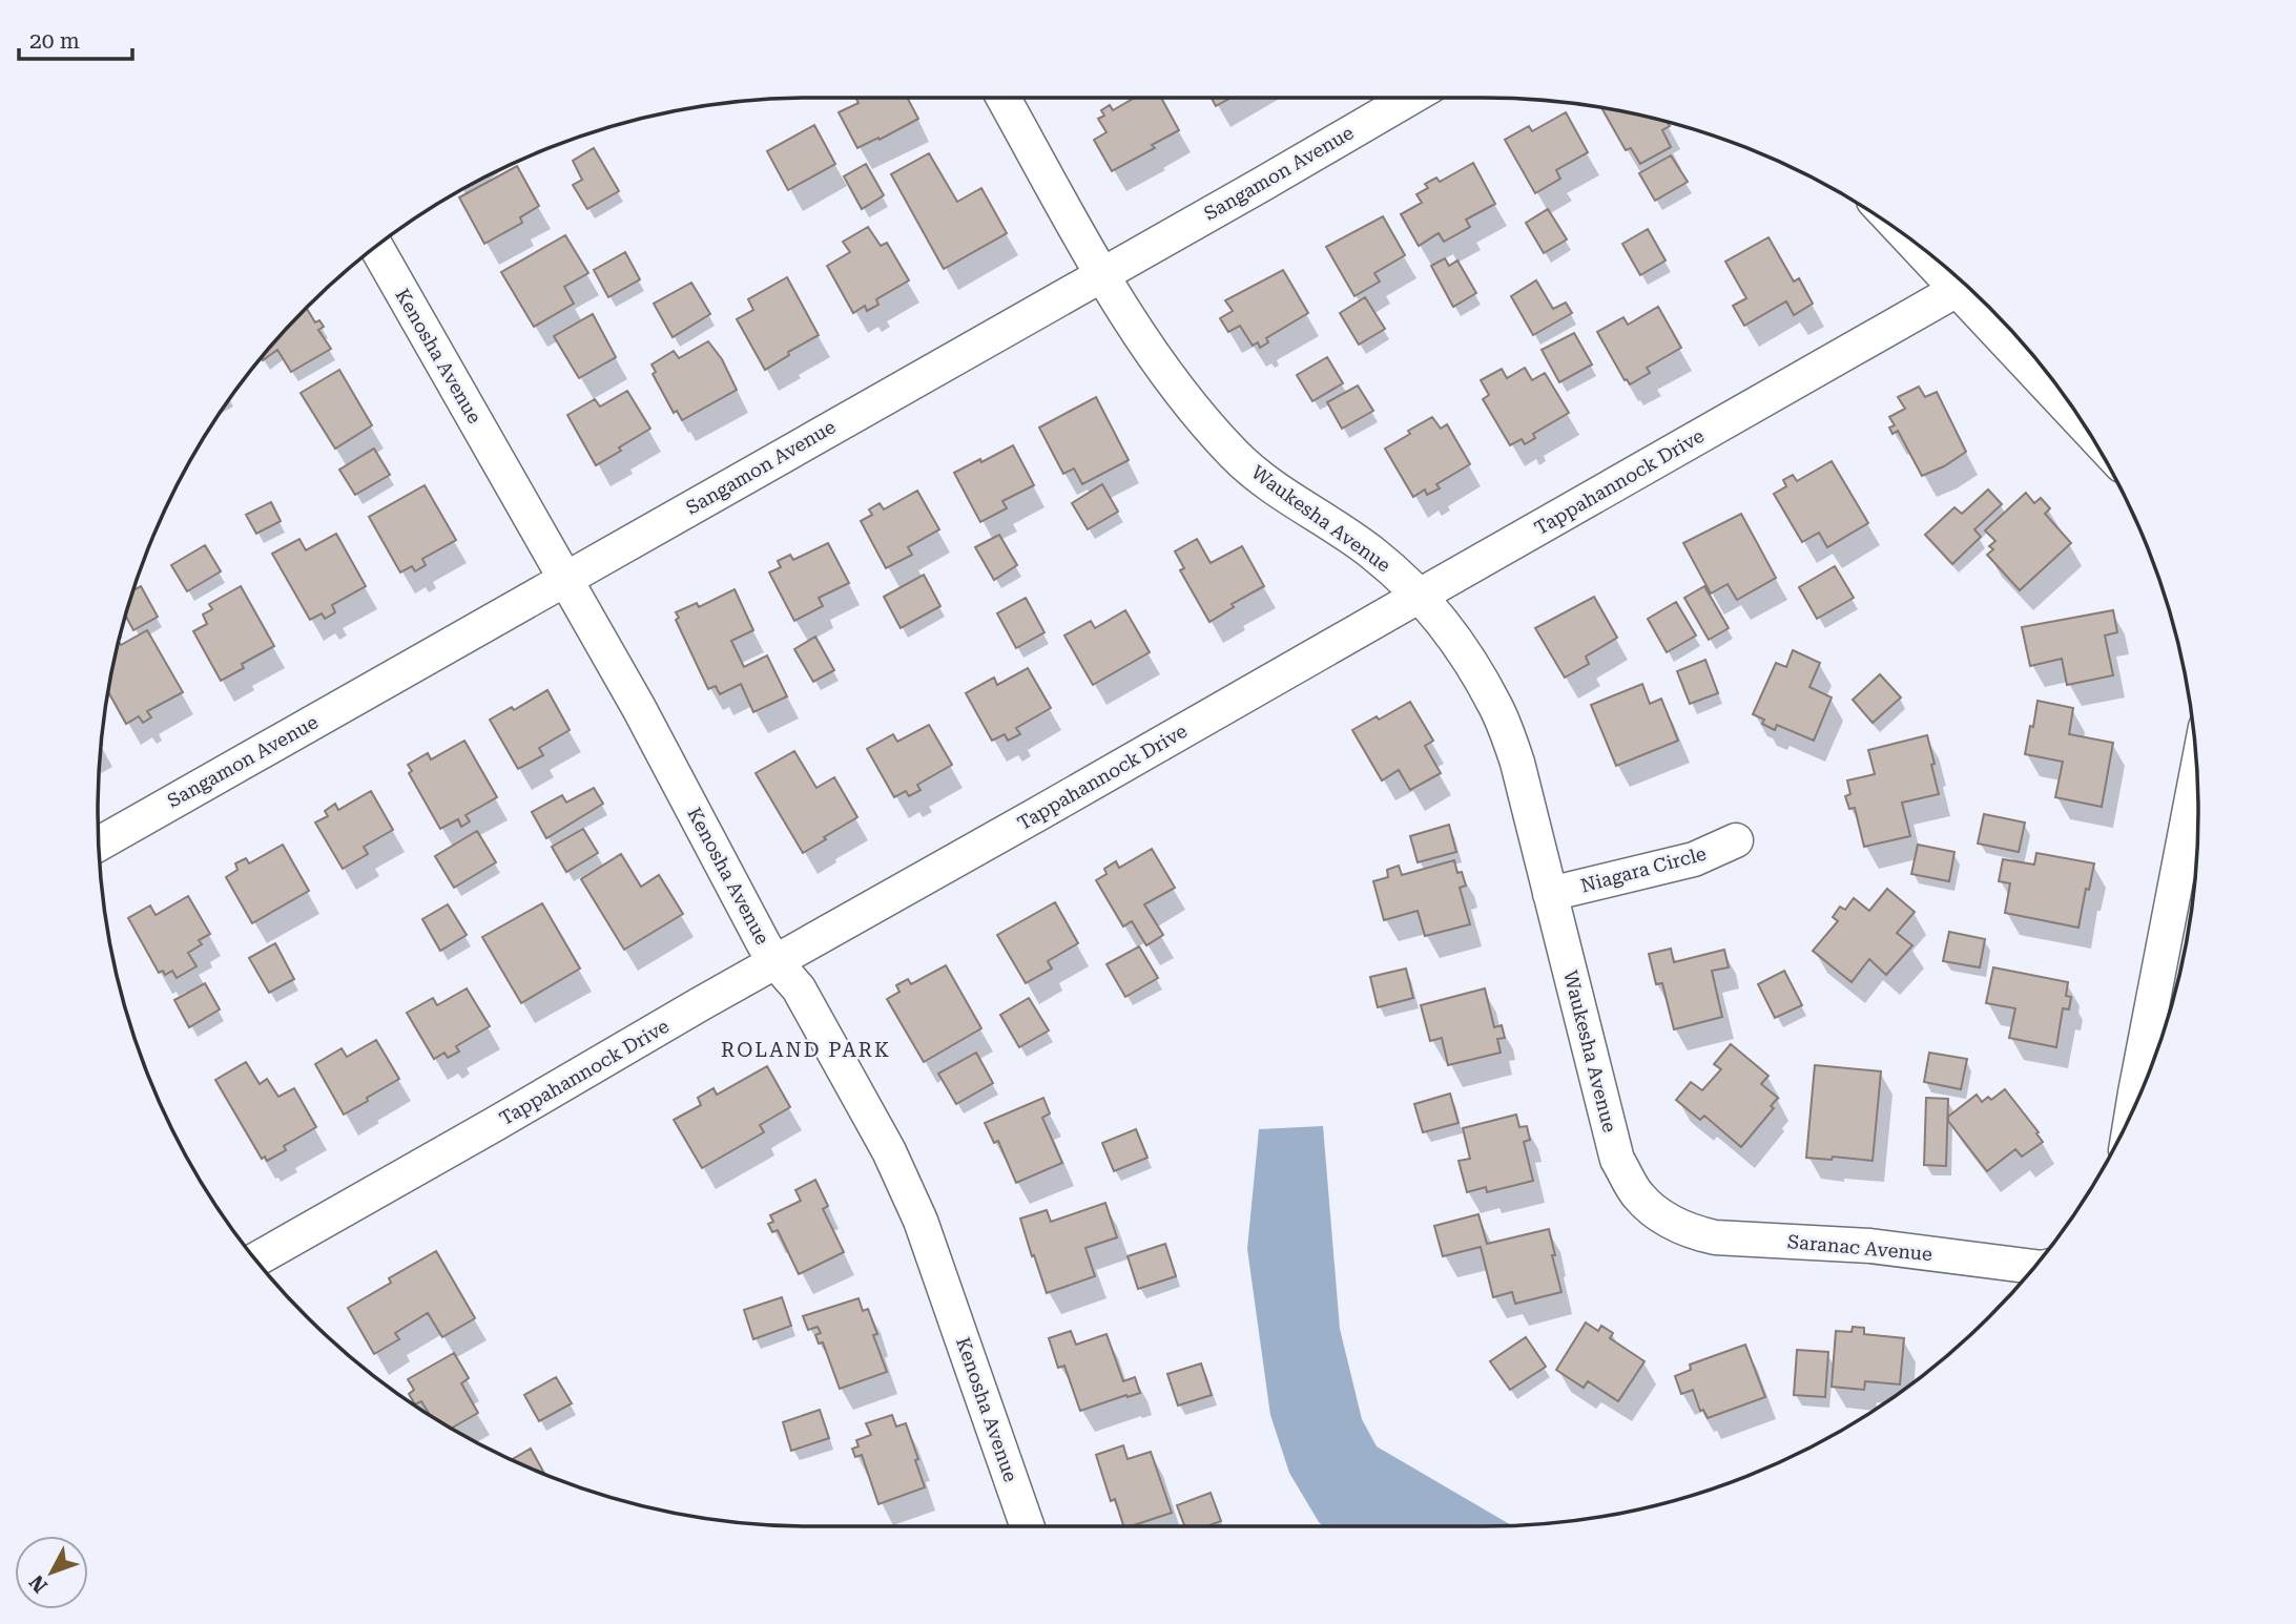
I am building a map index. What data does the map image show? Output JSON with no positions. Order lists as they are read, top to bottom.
{
  "streets": {
    "street": [
      "Sangamon Avenue",
      "Kenosha Avenue",
      "Tappahannock Drive",
      "Waukesha Avenue",
      "Niagara Circle",
      "Saranac Avenue"
    ]
  },
  "crossings": [
    ["Sangamon Avenue", "Kenosha Avenue"],
    ["Sangamon Avenue", "Waukesha Avenue"],
    ["Kenosha Avenue", "Tappahannock Drive"],
    ["Tappahannock Drive", "Waukesha Avenue"],
    ["Waukesha Avenue", "Niagara Circle"],
    ["Waukesha Avenue", "Saranac Avenue"]
  ],
  "districts": ["ROLAND PARK"],
  "scale_bar": "20 m",
  "north": "bottom left"
}
